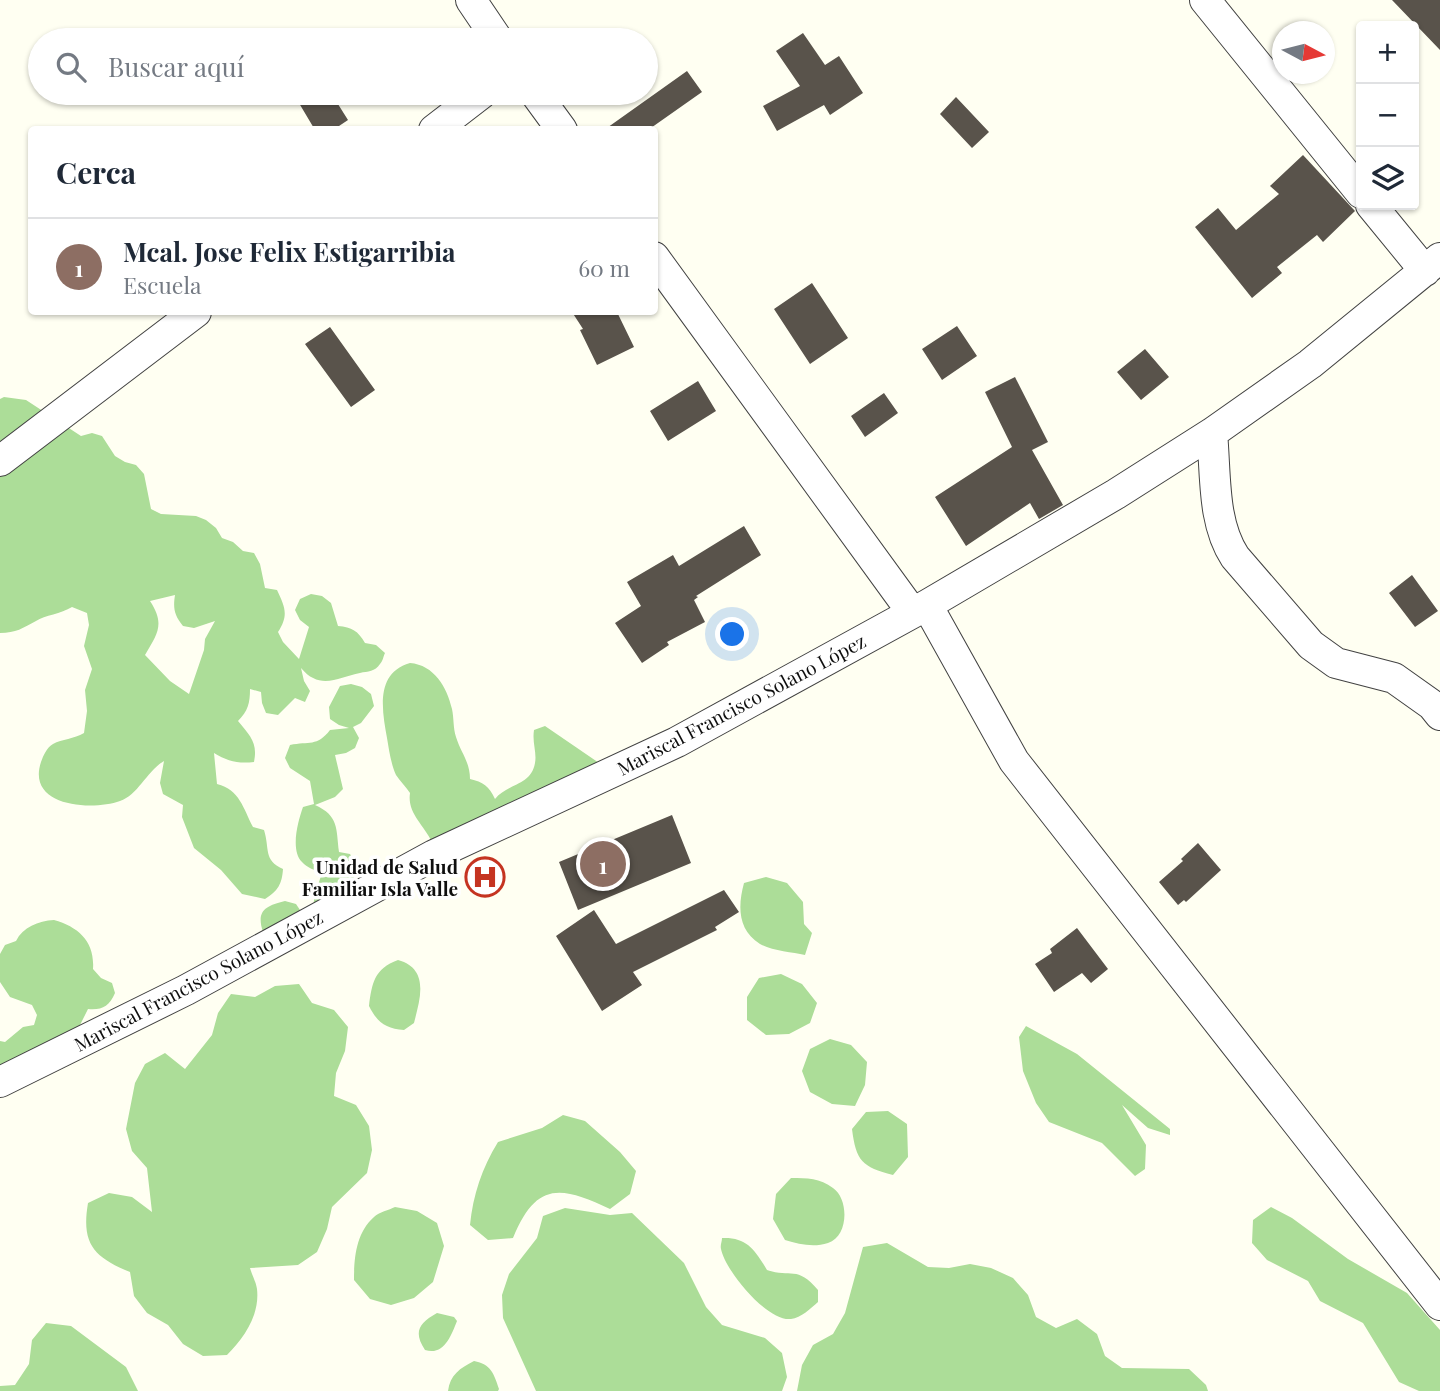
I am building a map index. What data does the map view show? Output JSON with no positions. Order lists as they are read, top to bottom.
{
  "streets": {
    "street": ["Mariscal Francisco Solano López"]
  },
  "places": {
    "hospital": ["Unidad de Salud Familiar Isla Valle"]
  },
  "north": "right",
  "page": {
    "map_buttons": ["+", "−"],
    "search": "Buscar aquí",
    "heading": "Cerca",
    "list": [
      {
        "mark": "1",
        "name": "Mcal. Jose Felix Estigarribia",
        "note": "Escuela",
        "value": "60 m"
      }
    ],
    "pins": "1"
  }
}
